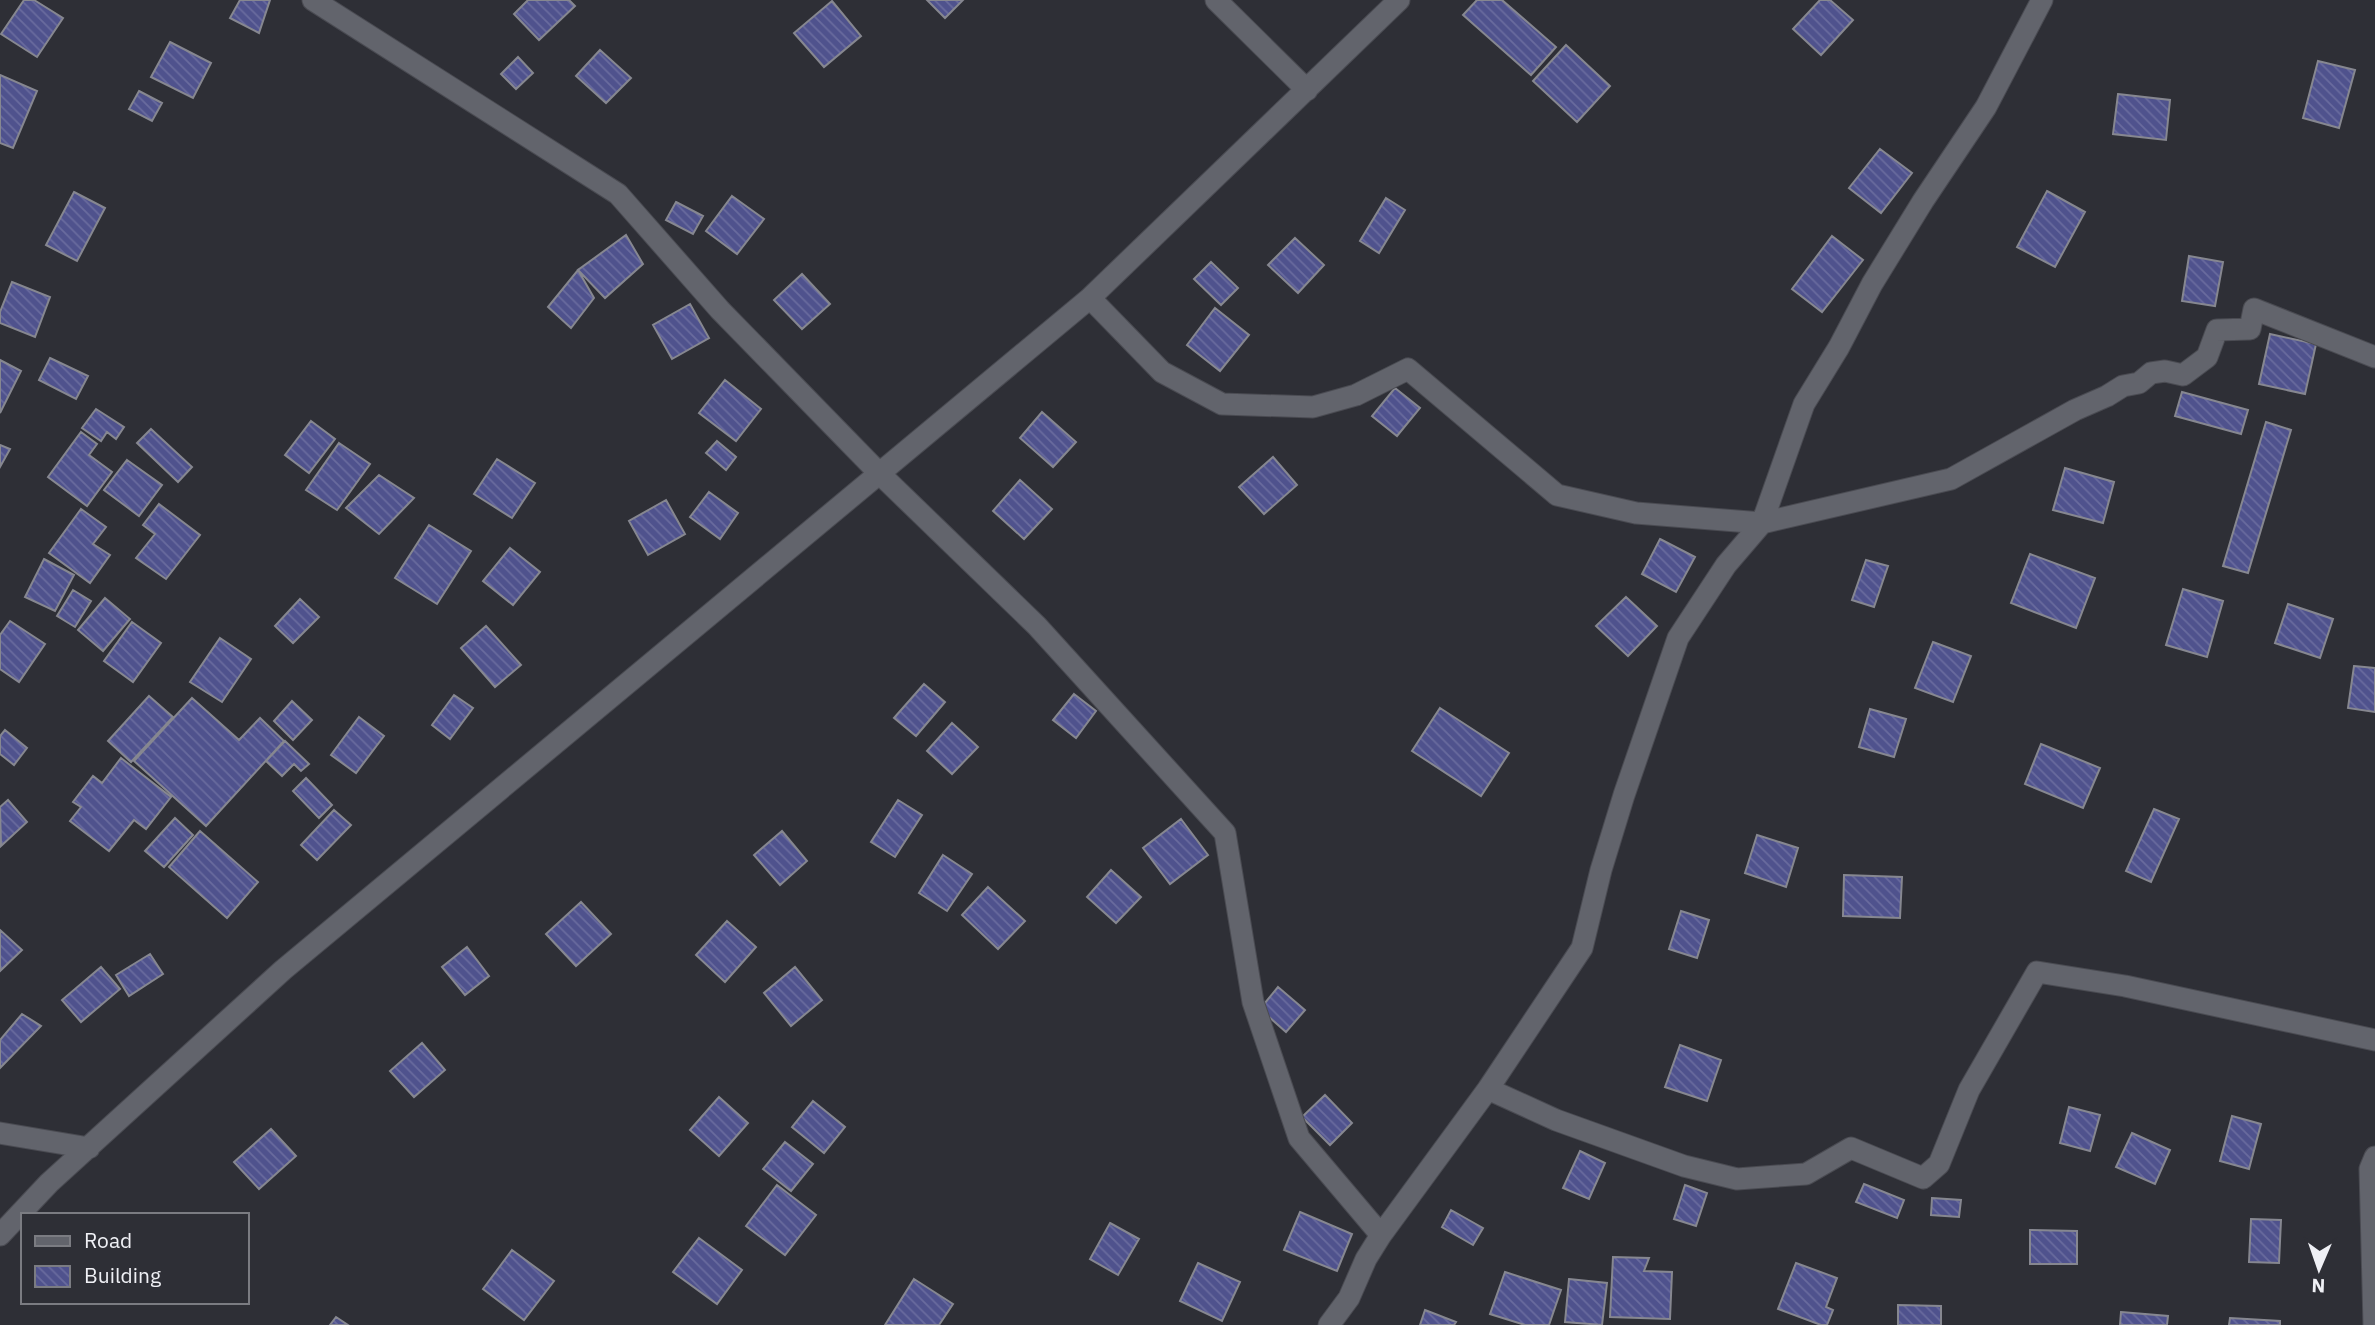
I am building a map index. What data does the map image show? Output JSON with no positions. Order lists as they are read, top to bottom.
{
  "legend": ["Road", "Building"],
  "north": "bottom"
}
